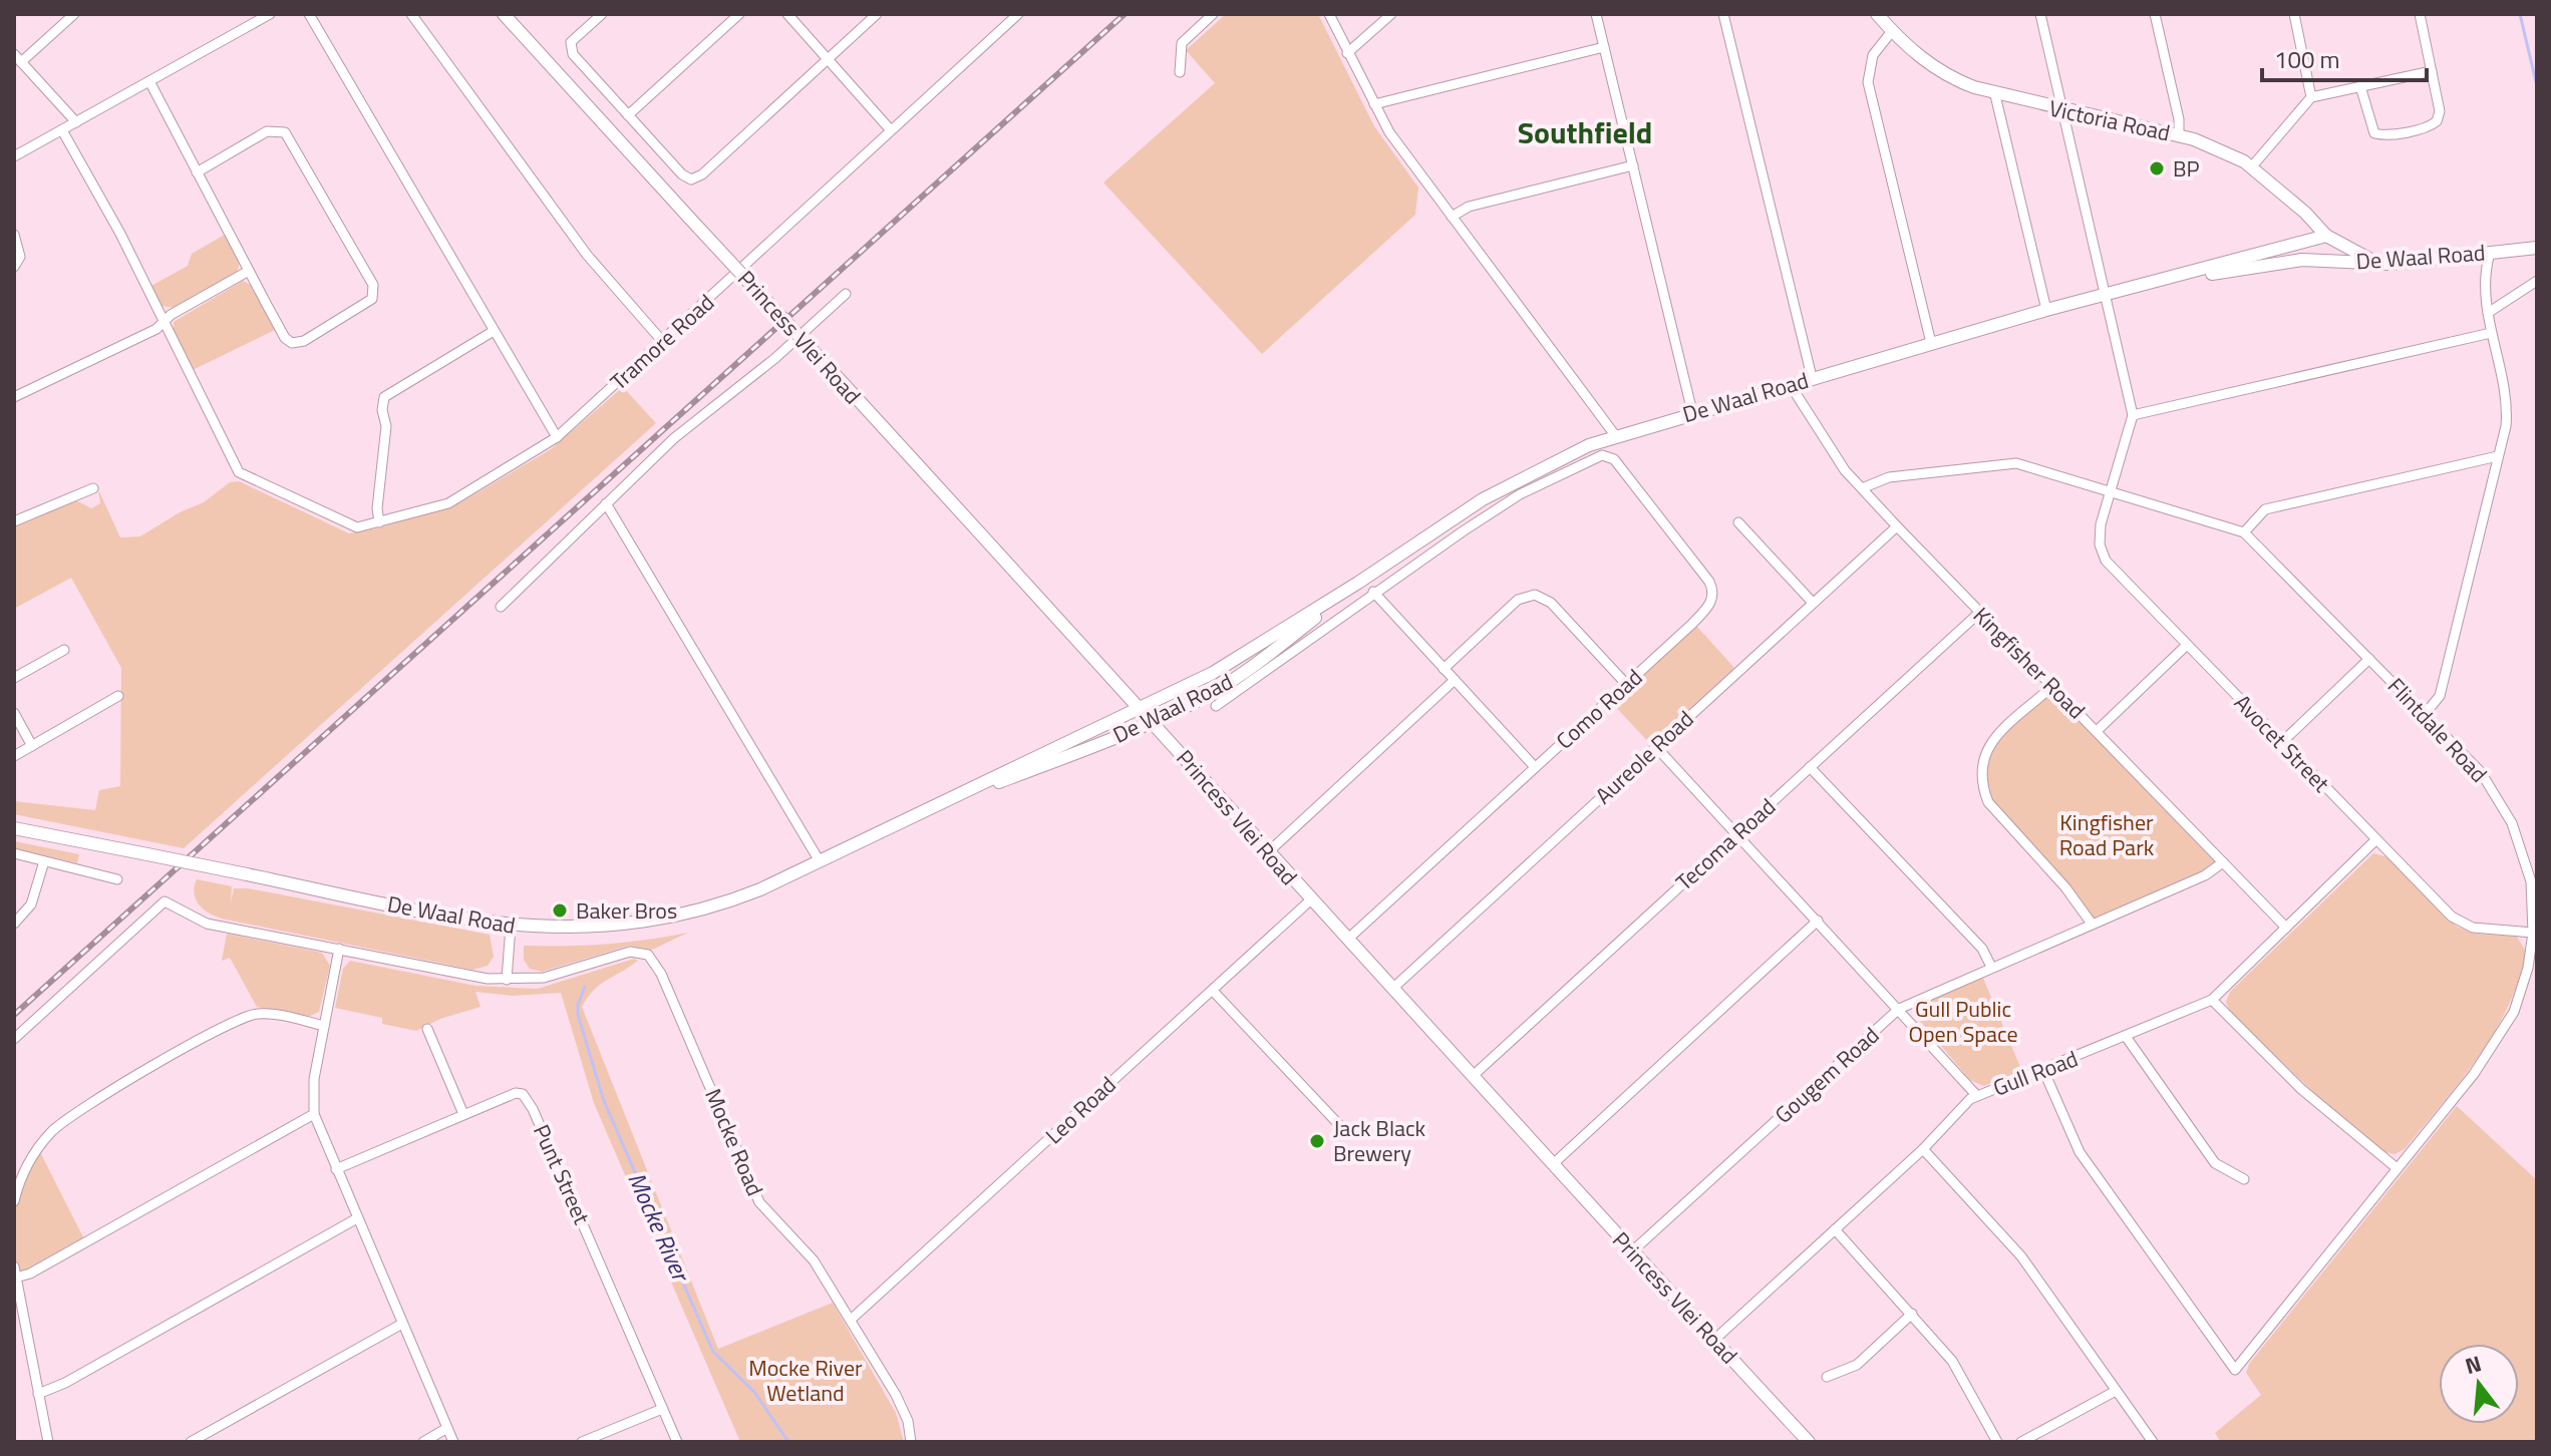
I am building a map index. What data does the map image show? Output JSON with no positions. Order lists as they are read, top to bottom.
{
  "streets": {
    "main road": ["Victoria Road", "De Waal Road", "Princess Vlei Road"],
    "street": [
      "Tramore Road",
      "Kingfisher Road",
      "Como Road",
      "Flintdale Road",
      "Avocet Street",
      "Aureole Road",
      "Tecoma Road",
      "Gull Road",
      "Gougem Road",
      "Leo Road",
      "Mocke Road",
      "Punt Street"
    ]
  },
  "crossings": [
    ["Victoria Road", "De Waal Road"],
    ["De Waal Road", "Princess Vlei Road"],
    ["De Waal Road", "Kingfisher Road"],
    ["Princess Vlei Road", "Como Road"],
    ["Princess Vlei Road", "Aureole Road"],
    ["Princess Vlei Road", "Tecoma Road"],
    ["Princess Vlei Road", "Gull Road"],
    ["Princess Vlei Road", "Gougem Road"],
    ["Princess Vlei Road", "Leo Road"],
    ["Kingfisher Road", "Flintdale Road"],
    ["Kingfisher Road", "Aureole Road"],
    ["Kingfisher Road", "Tecoma Road"],
    ["Kingfisher Road", "Gull Road"],
    ["Kingfisher Road", "Gougem Road"],
    ["Flintdale Road", "Avocet Street"],
    ["Flintdale Road", "Gull Road"],
    ["Avocet Street", "Gull Road"],
    ["Leo Road", "Mocke Road"]
  ],
  "districts": ["Southfield"],
  "water": ["Mocke River"],
  "parks": ["Kingfisher Road Park", "Gull Public Open Space", "Mocke River Wetland"],
  "places": ["BP", "Baker Bros", "Jack Black Brewery"],
  "scale_bar": "100 m",
  "north": "top"
}
